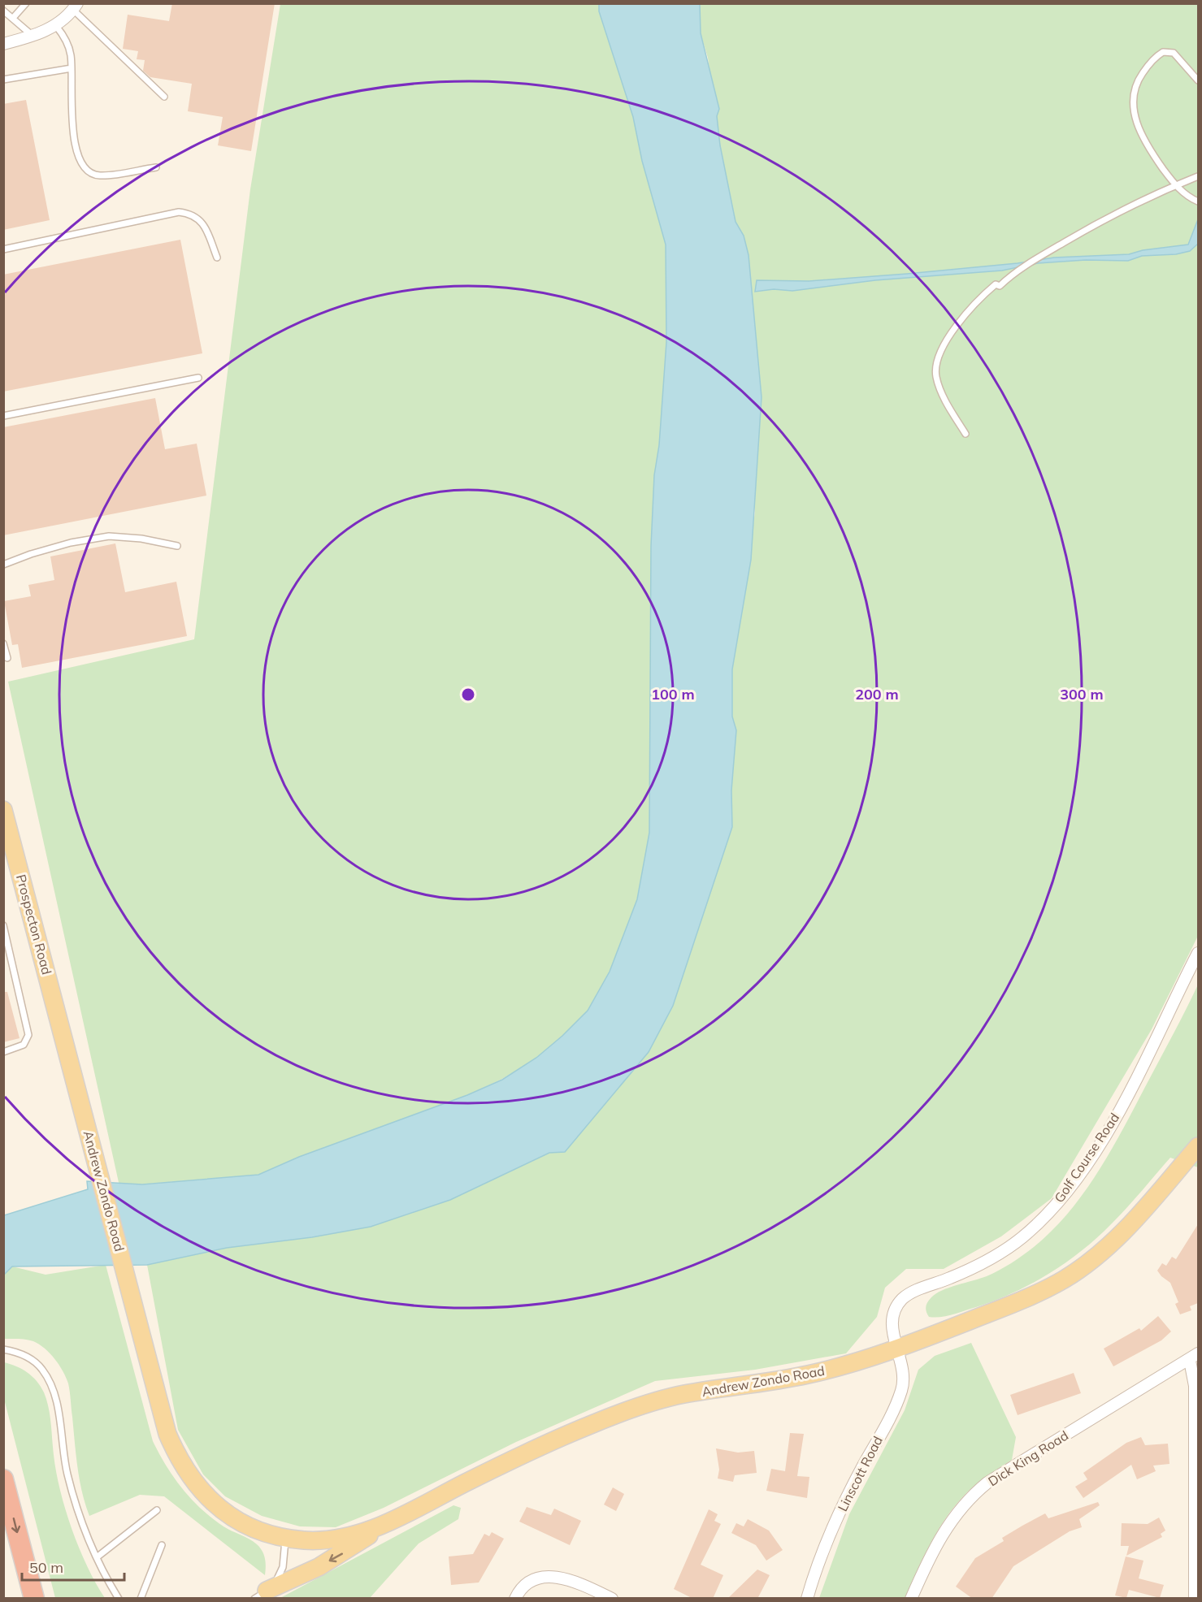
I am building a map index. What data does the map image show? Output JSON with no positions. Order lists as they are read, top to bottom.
{
  "streets": {
    "main road": ["Prospecton Road", "Andrew Zondo Road"],
    "street": ["Golf Course Road", "Dick King Road", "Linscott Road"]
  },
  "crossings": [
    ["Prospecton Road", "Andrew Zondo Road"],
    ["Golf Course Road", "Andrew Zondo Road"],
    ["Golf Course Road", "Linscott Road"],
    ["Andrew Zondo Road", "Linscott Road"]
  ],
  "scale_bar": "50 m",
  "rings": ["100 m", "200 m", "300 m"]
}
